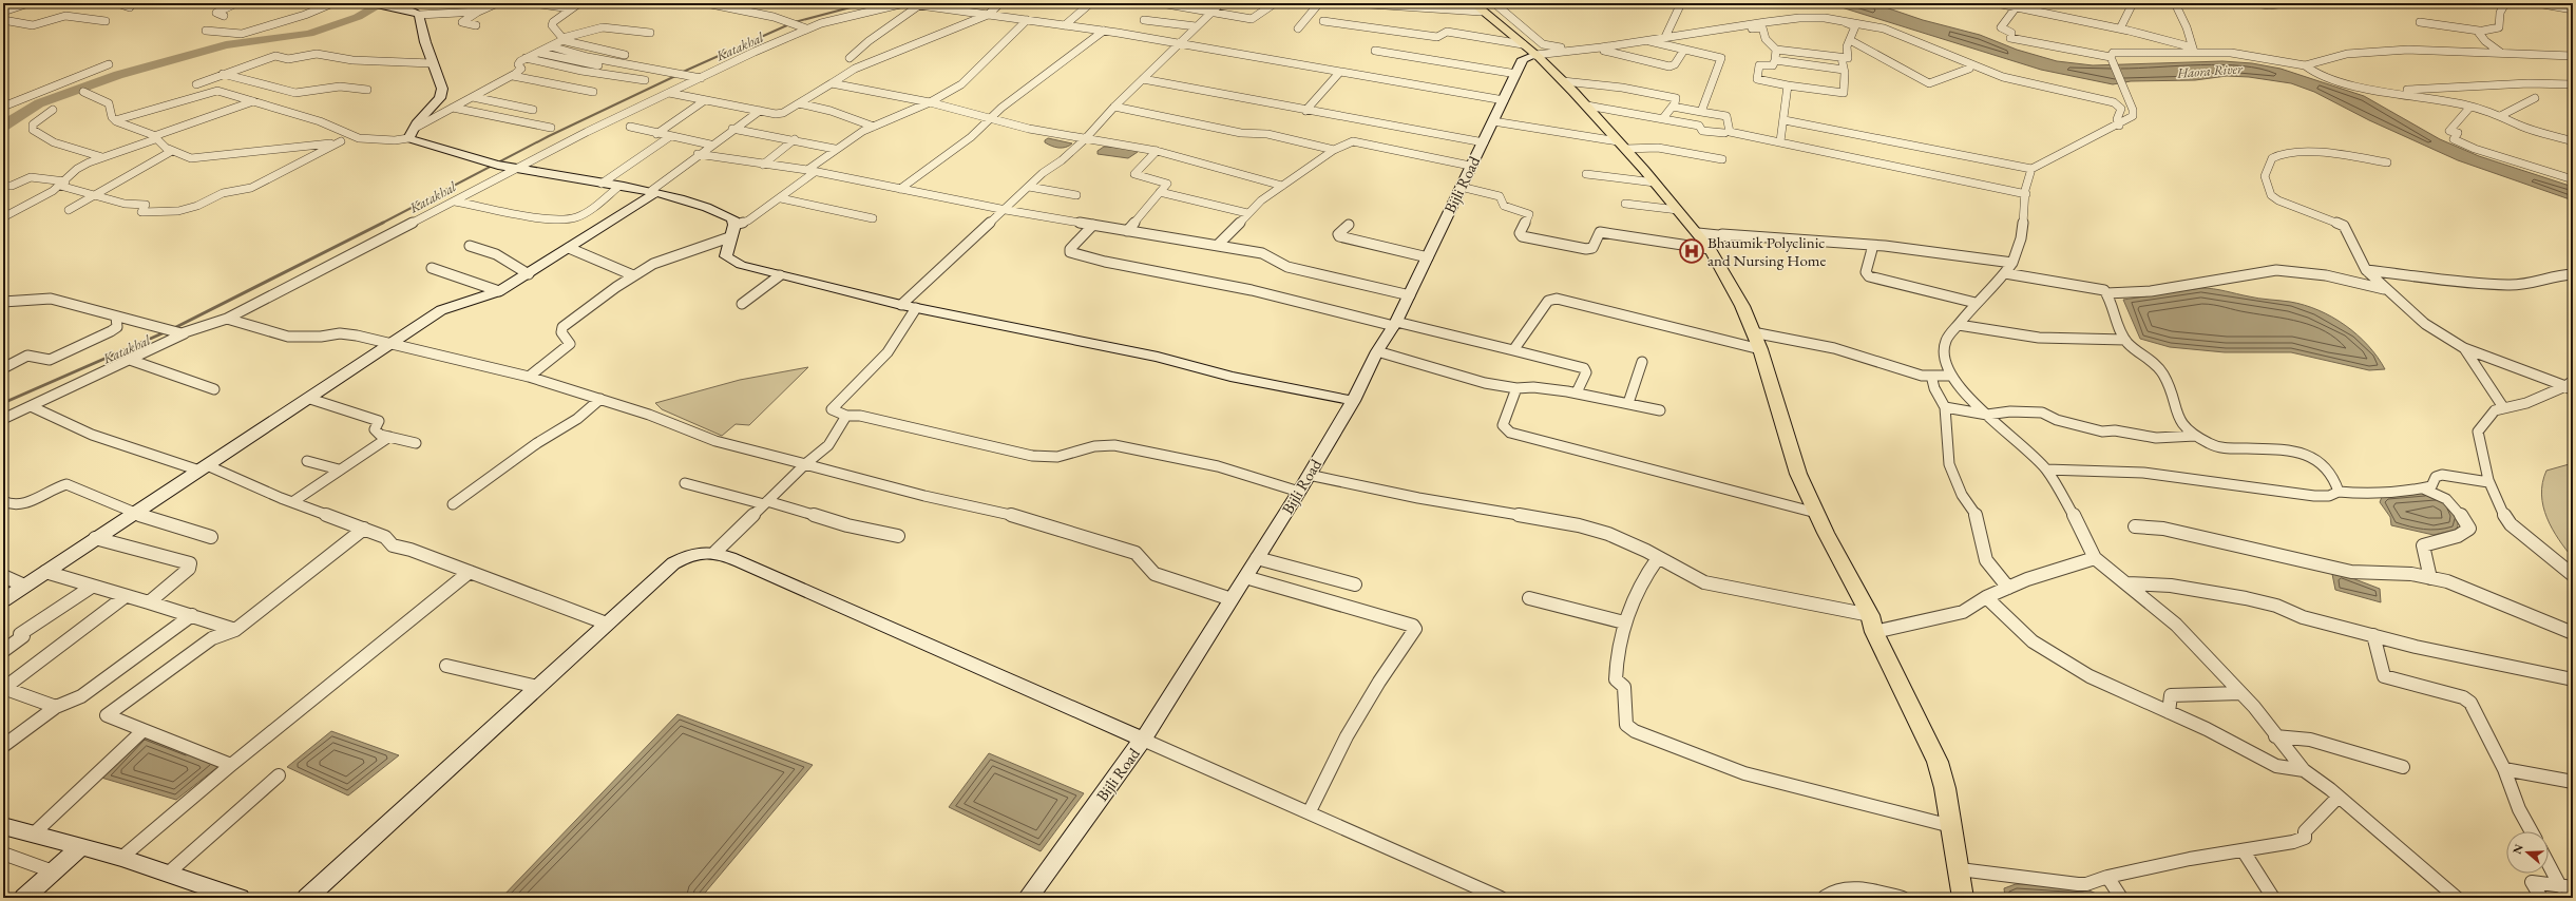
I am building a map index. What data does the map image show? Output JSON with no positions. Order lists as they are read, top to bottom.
{
  "streets": {
    "street": ["Bijli Road"]
  },
  "water": ["Katakhal", "Haora River"],
  "places": {
    "hospital": ["Bhaumik Polyclinic and Nursing Home"]
  },
  "north": "left"
}
